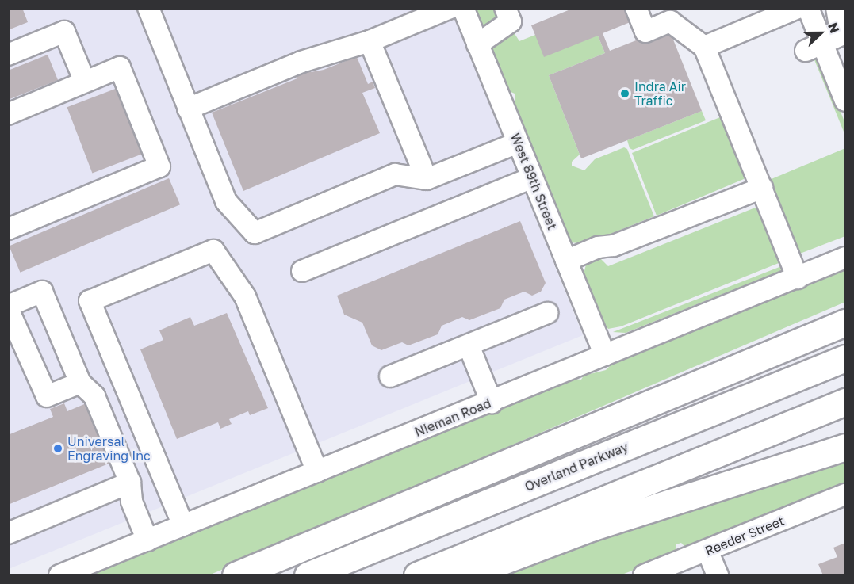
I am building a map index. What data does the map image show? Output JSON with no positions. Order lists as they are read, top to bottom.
{
  "streets": {
    "highway": ["Overland Parkway"],
    "street": ["West 89th Street", "Nieman Road", "Reeder Street"]
  },
  "crossings": [
    ["West 89th Street", "Nieman Road"]
  ],
  "places": ["Indra Air Traffic", "Universal Engraving Inc"],
  "north": "right"
}
